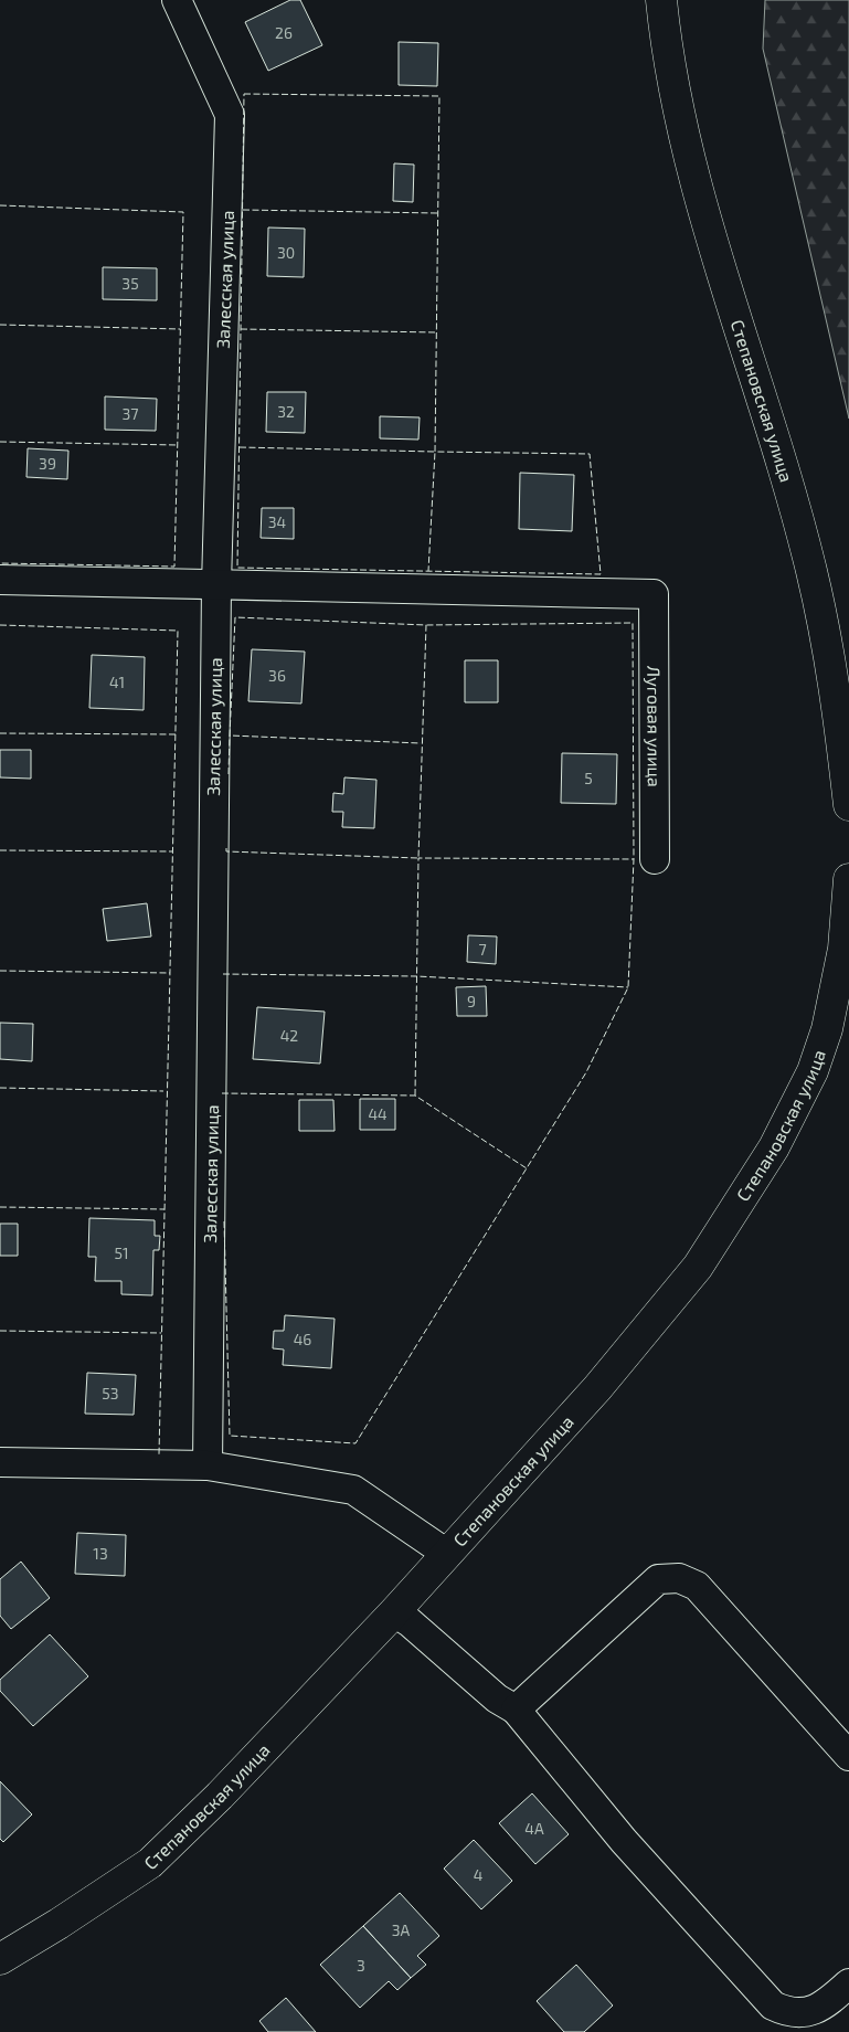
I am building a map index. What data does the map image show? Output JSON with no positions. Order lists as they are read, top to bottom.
{
  "streets": {
    "street": ["Залесская улица", "Степановская улица", "Луговая улица"]
  },
  "crossings": [
    ["Залесская улица", "Луговая улица"]
  ],
  "house_numbers": [
    "26",
    "30",
    "35",
    "32",
    "37",
    "39",
    "34",
    "36",
    "41",
    "5",
    "7",
    "9",
    "42",
    "44",
    "51",
    "46",
    "53",
    "13",
    "4А",
    "4",
    "3А",
    "3"
  ]
}
